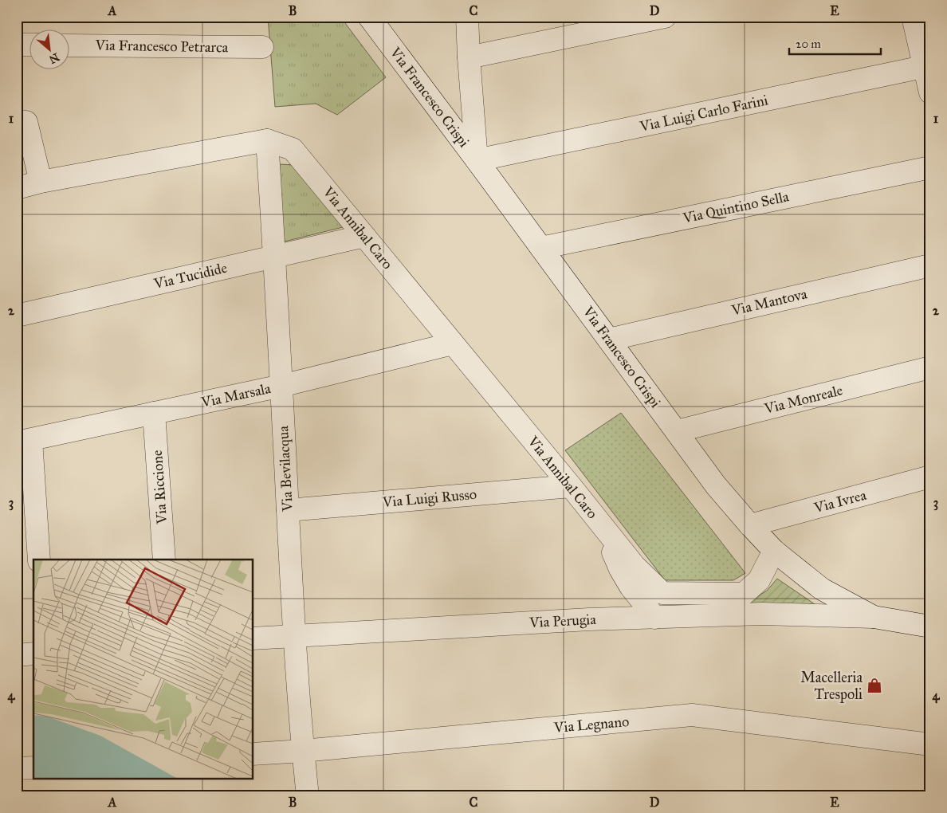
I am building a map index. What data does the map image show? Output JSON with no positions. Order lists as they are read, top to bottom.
{
  "streets": {
    "street": [
      "Via Francesco Petrarca",
      "Via Francesco Crispi",
      "Via Luigi Carlo Farini",
      "Via Quintino Sella",
      "Via Annibal Caro",
      "Via Tucidide",
      "Via Mantova",
      "Via Marsala",
      "Via Monreale",
      "Via Bevilacqua",
      "Via Riccione",
      "Via Luigi Russo",
      "Via Ivrea",
      "Via Perugia",
      "Via Legnano"
    ]
  },
  "crossings": [
    ["Via Francesco Crispi", "Via Luigi Carlo Farini"],
    ["Via Francesco Crispi", "Via Quintino Sella"],
    ["Via Francesco Crispi", "Via Mantova"],
    ["Via Francesco Crispi", "Via Monreale"],
    ["Via Francesco Crispi", "Via Ivrea"],
    ["Via Francesco Crispi", "Via Perugia"],
    ["Via Annibal Caro", "Via Tucidide"],
    ["Via Annibal Caro", "Via Marsala"],
    ["Via Annibal Caro", "Via Bevilacqua"],
    ["Via Annibal Caro", "Via Luigi Russo"],
    ["Via Tucidide", "Via Bevilacqua"],
    ["Via Marsala", "Via Bevilacqua"],
    ["Via Marsala", "Via Riccione"],
    ["Via Bevilacqua", "Via Luigi Russo"],
    ["Via Bevilacqua", "Via Perugia"],
    ["Via Bevilacqua", "Via Legnano"]
  ],
  "places": {
    "shop": ["Macelleria Trespoli"]
  },
  "scale_bar": "20 m",
  "north": "bottom right",
  "grid": {
    "columns": [
      "A",
      "B",
      "C",
      "D",
      "E"
    ],
    "rows": [
      "1",
      "2",
      "3",
      "4"
    ]
  }
}
